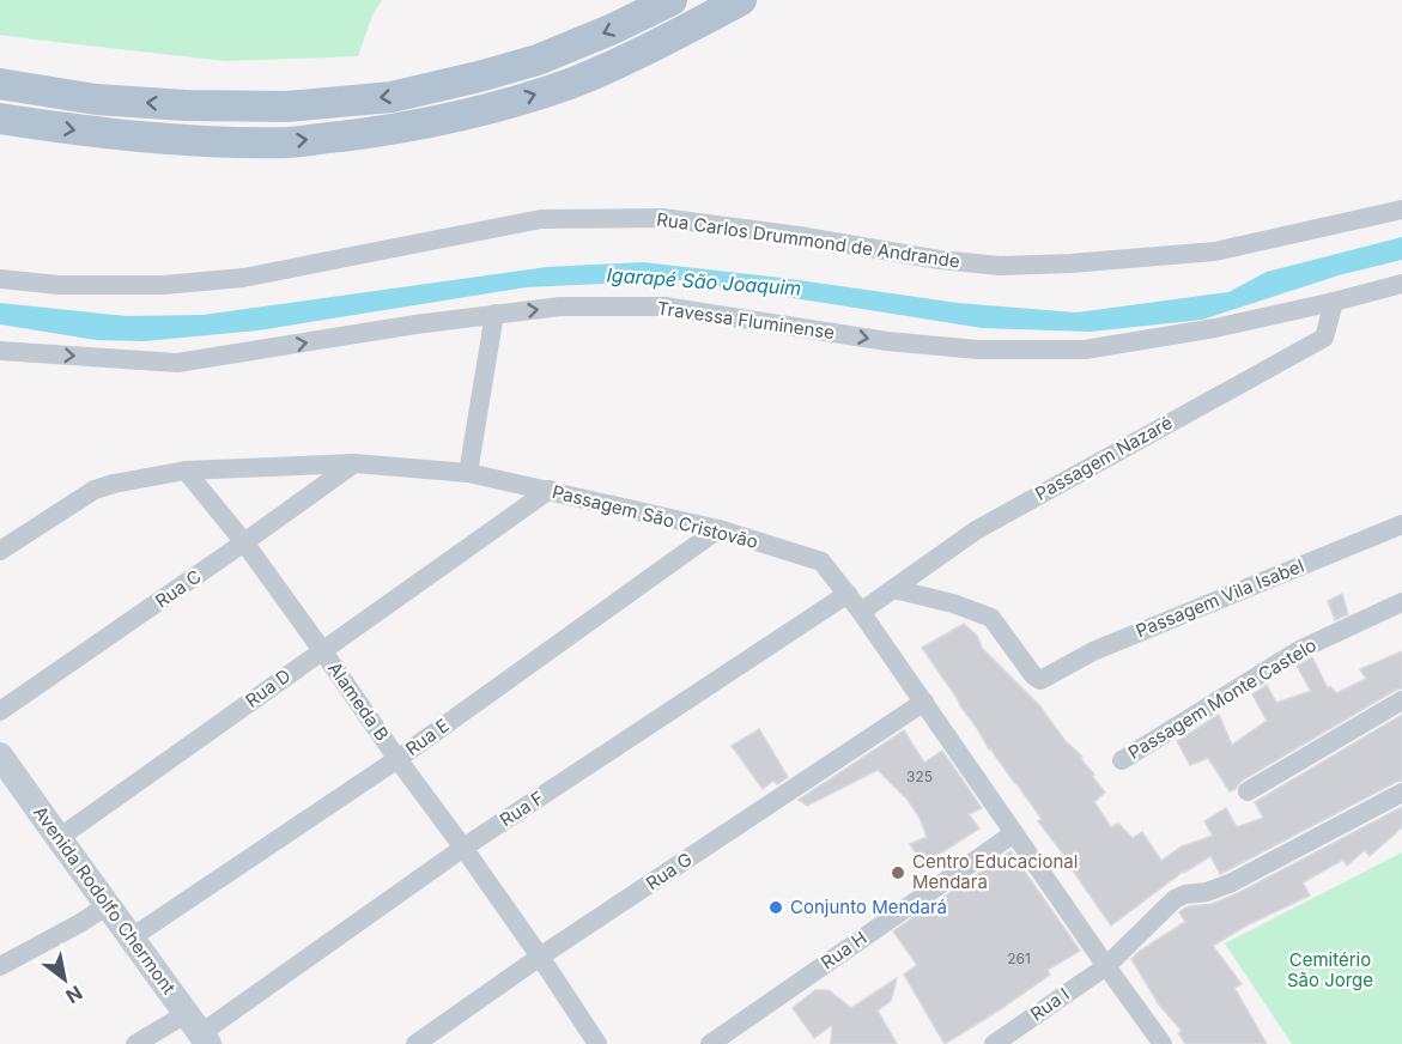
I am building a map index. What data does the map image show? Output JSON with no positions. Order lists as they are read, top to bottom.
{
  "streets": {
    "main road": ["Avenida Rodolfo Chermont"],
    "street": [
      "Rua Carlos Drummond de Andrande",
      "Travessa Fluminense",
      "Passagem Nazaré",
      "Passagem São Cristovão",
      "Rua C",
      "Passagem Vila Isabel",
      "Rua D",
      "Passagem Monte Castelo",
      "Alameda B",
      "Rua E",
      "Rua F",
      "Rua G",
      "Rua H",
      "Rua I"
    ]
  },
  "crossings": [
    ["Travessa Fluminense", "Passagem Nazaré"],
    ["Passagem Nazaré", "Passagem São Cristovão"],
    ["Passagem Nazaré", "Passagem Vila Isabel"],
    ["Passagem São Cristovão", "Rua C"],
    ["Passagem São Cristovão", "Rua D"],
    ["Passagem São Cristovão", "Alameda B"],
    ["Passagem São Cristovão", "Rua E"],
    ["Passagem São Cristovão", "Rua F"],
    ["Passagem São Cristovão", "Rua G"],
    ["Passagem São Cristovão", "Rua H"],
    ["Passagem São Cristovão", "Rua I"],
    ["Rua C", "Alameda B"],
    ["Rua D", "Alameda B"],
    ["Rua D", "Avenida Rodolfo Chermont"],
    ["Alameda B", "Rua E"],
    ["Alameda B", "Rua F"],
    ["Alameda B", "Rua G"],
    ["Rua E", "Avenida Rodolfo Chermont"],
    ["Rua F", "Avenida Rodolfo Chermont"]
  ],
  "one_way": ["Travessa Fluminense"],
  "water": ["Igarapé São Joaquim"],
  "parks": ["Cemitério São Jorge"],
  "places": ["Centro Educacional Mendara", "Conjunto Mendará"],
  "house_numbers": ["325", "261"],
  "north": "bottom right"
}
